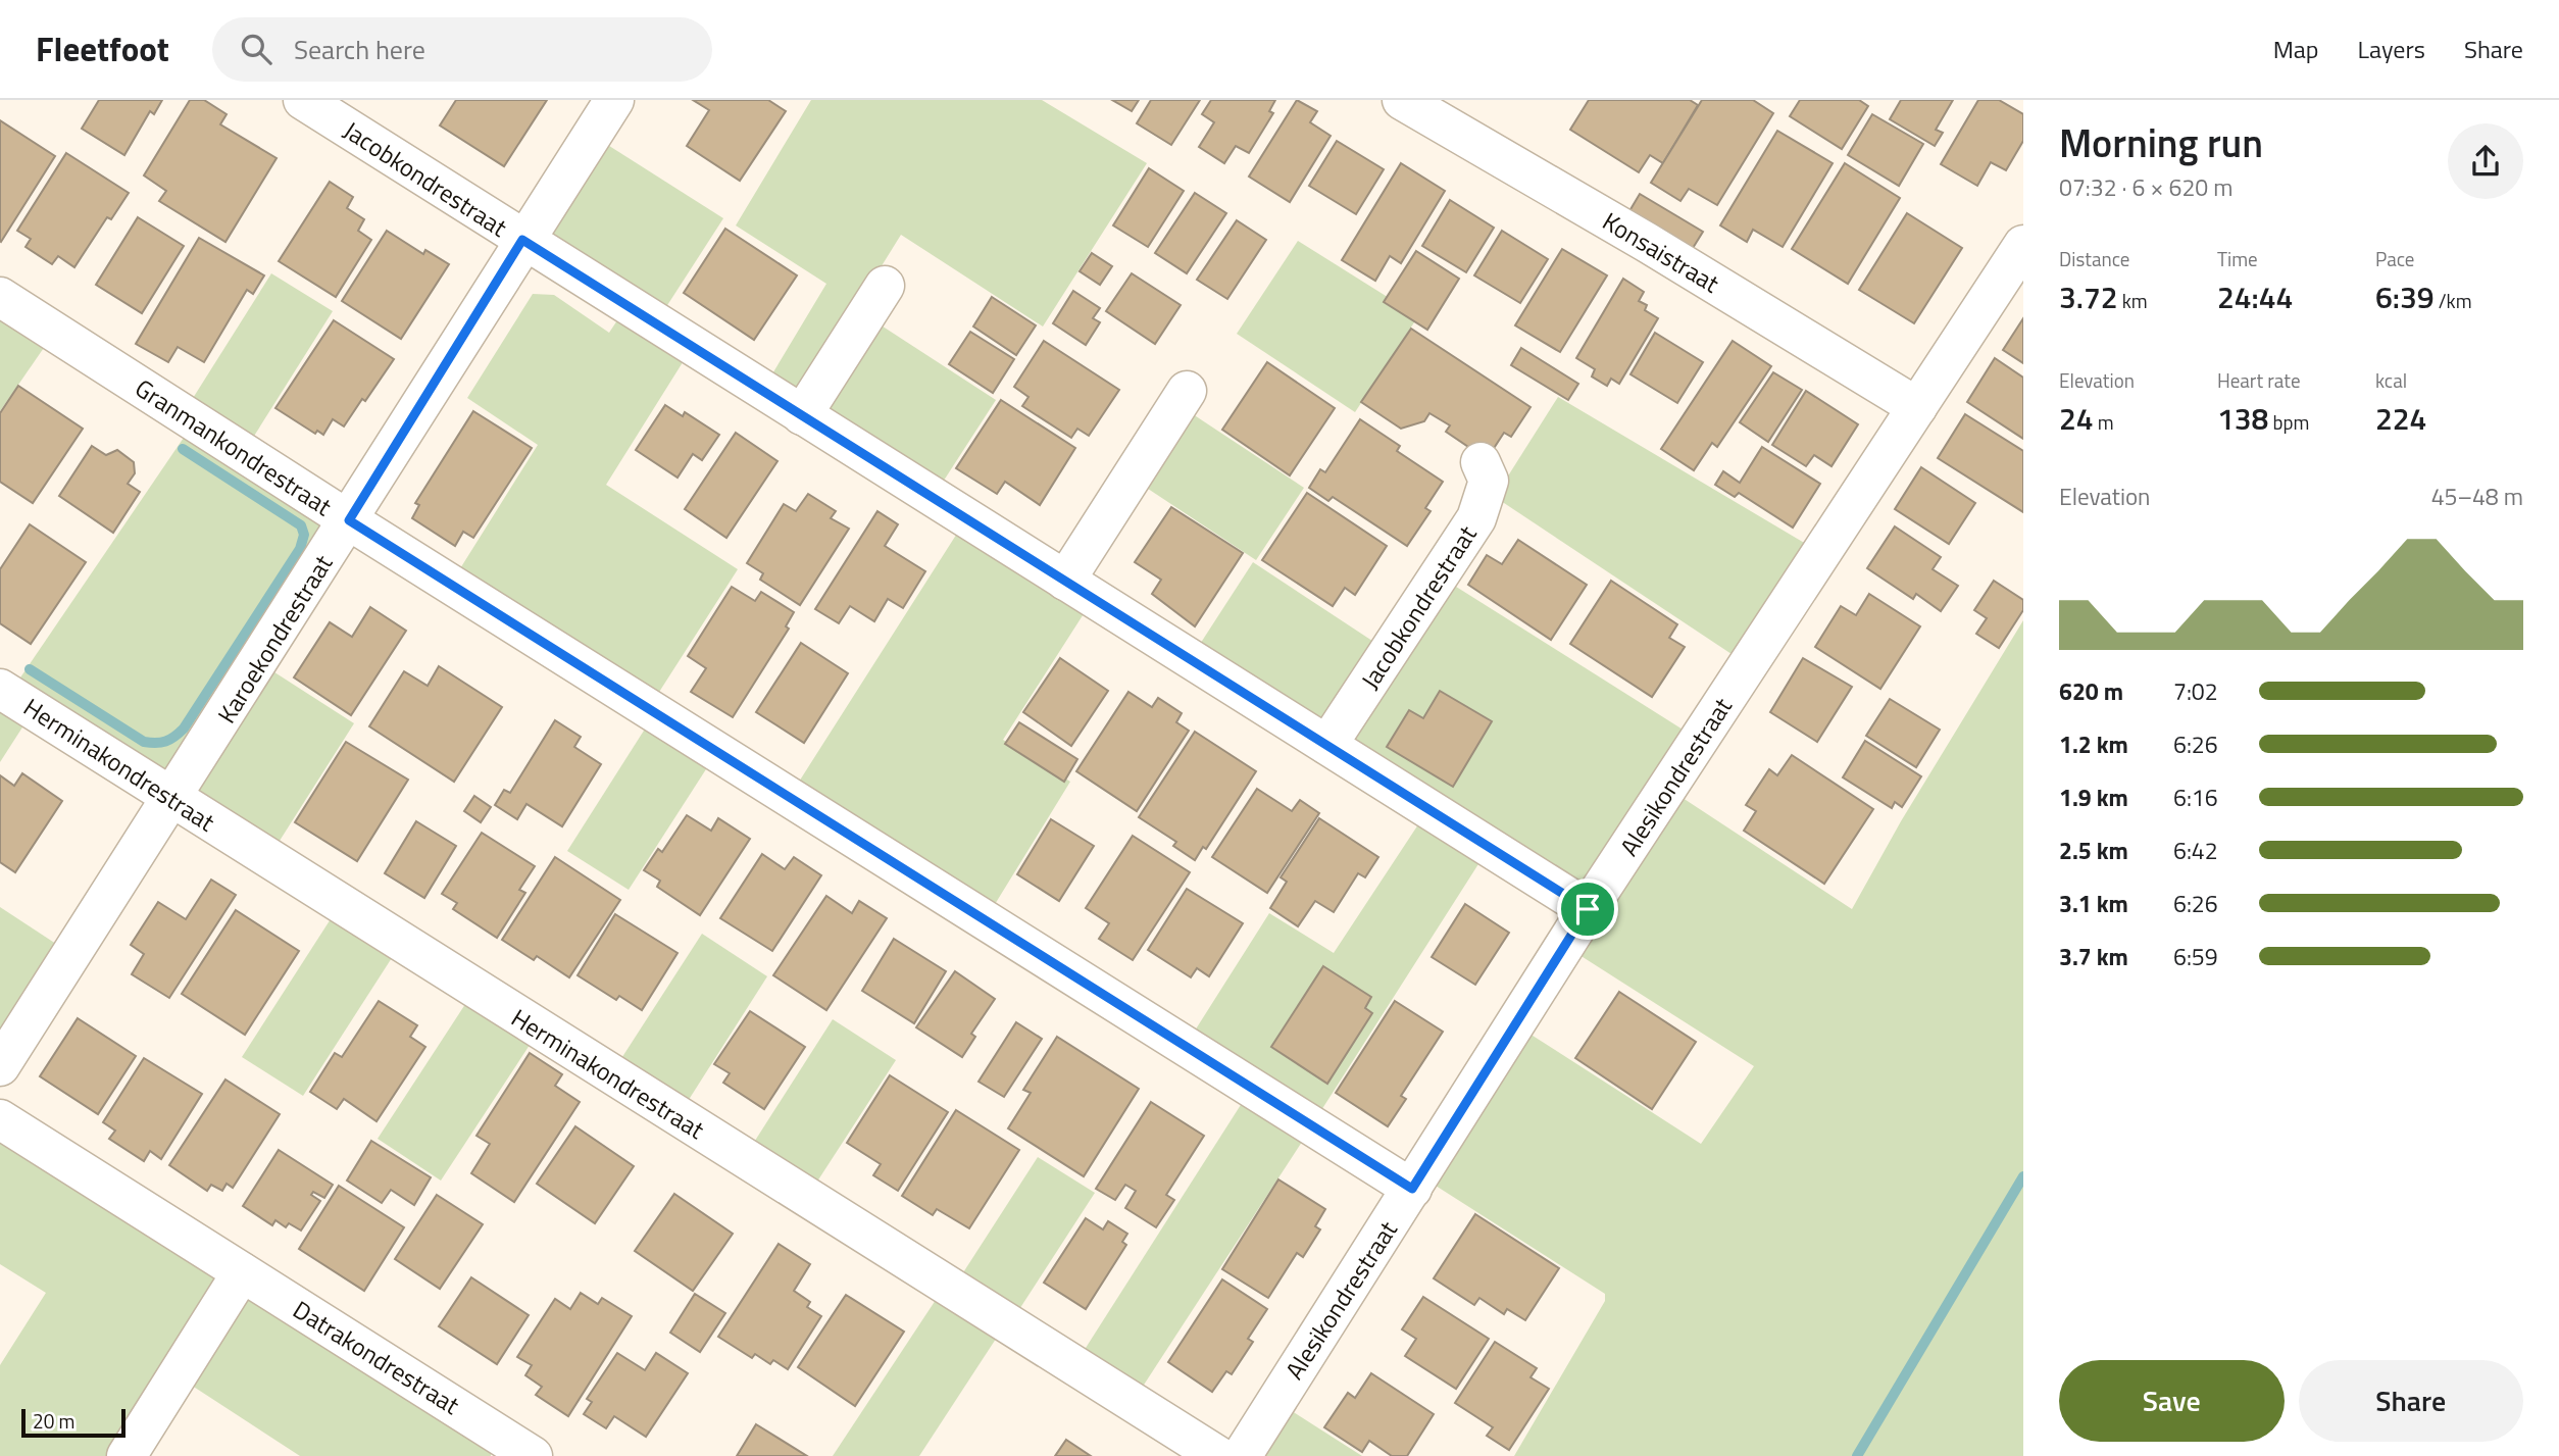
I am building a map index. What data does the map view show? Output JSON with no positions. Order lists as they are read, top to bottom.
{
  "streets": {
    "street": [
      "Jacobkondrestraat",
      "Konsaistraat",
      "Granmankondrestraat",
      "Karoekondrestraat",
      "Herminakondrestraat",
      "Alesikondrestraat",
      "Datrakondrestraat"
    ]
  },
  "crossings": [
    ["Jacobkondrestraat", "Karoekondrestraat"],
    ["Jacobkondrestraat", "Alesikondrestraat"],
    ["Konsaistraat", "Alesikondrestraat"],
    ["Granmankondrestraat", "Karoekondrestraat"],
    ["Granmankondrestraat", "Alesikondrestraat"],
    ["Karoekondrestraat", "Herminakondrestraat"]
  ],
  "scale_bar": "20 m",
  "page": {
    "header": "Fleetfoot",
    "search": "Search here",
    "nav": ["Map", "Layers", "Share"],
    "heading": ["Morning run", "07:32 · 6 × 620 m"],
    "stats": [
      ["Distance", "3.72 km"],
      ["Time", "24:44"],
      ["Pace", "6:39 /km"],
      ["Elevation", "24 m"],
      ["Heart rate", "138 bpm"],
      ["kcal", "224"]
    ],
    "chart": ["Elevation", "45–48 m"],
    "list": [
      {
        "name": "620 m",
        "note": "7:02"
      },
      {
        "name": "1.2 km",
        "note": "6:26"
      },
      {
        "name": "1.9 km",
        "note": "6:16"
      },
      {
        "name": "2.5 km",
        "note": "6:42"
      },
      {
        "name": "3.1 km",
        "note": "6:26"
      },
      {
        "name": "3.7 km",
        "note": "6:59"
      }
    ],
    "buttons": ["Save", "Share"],
    "scale": "20 m"
  }
}
